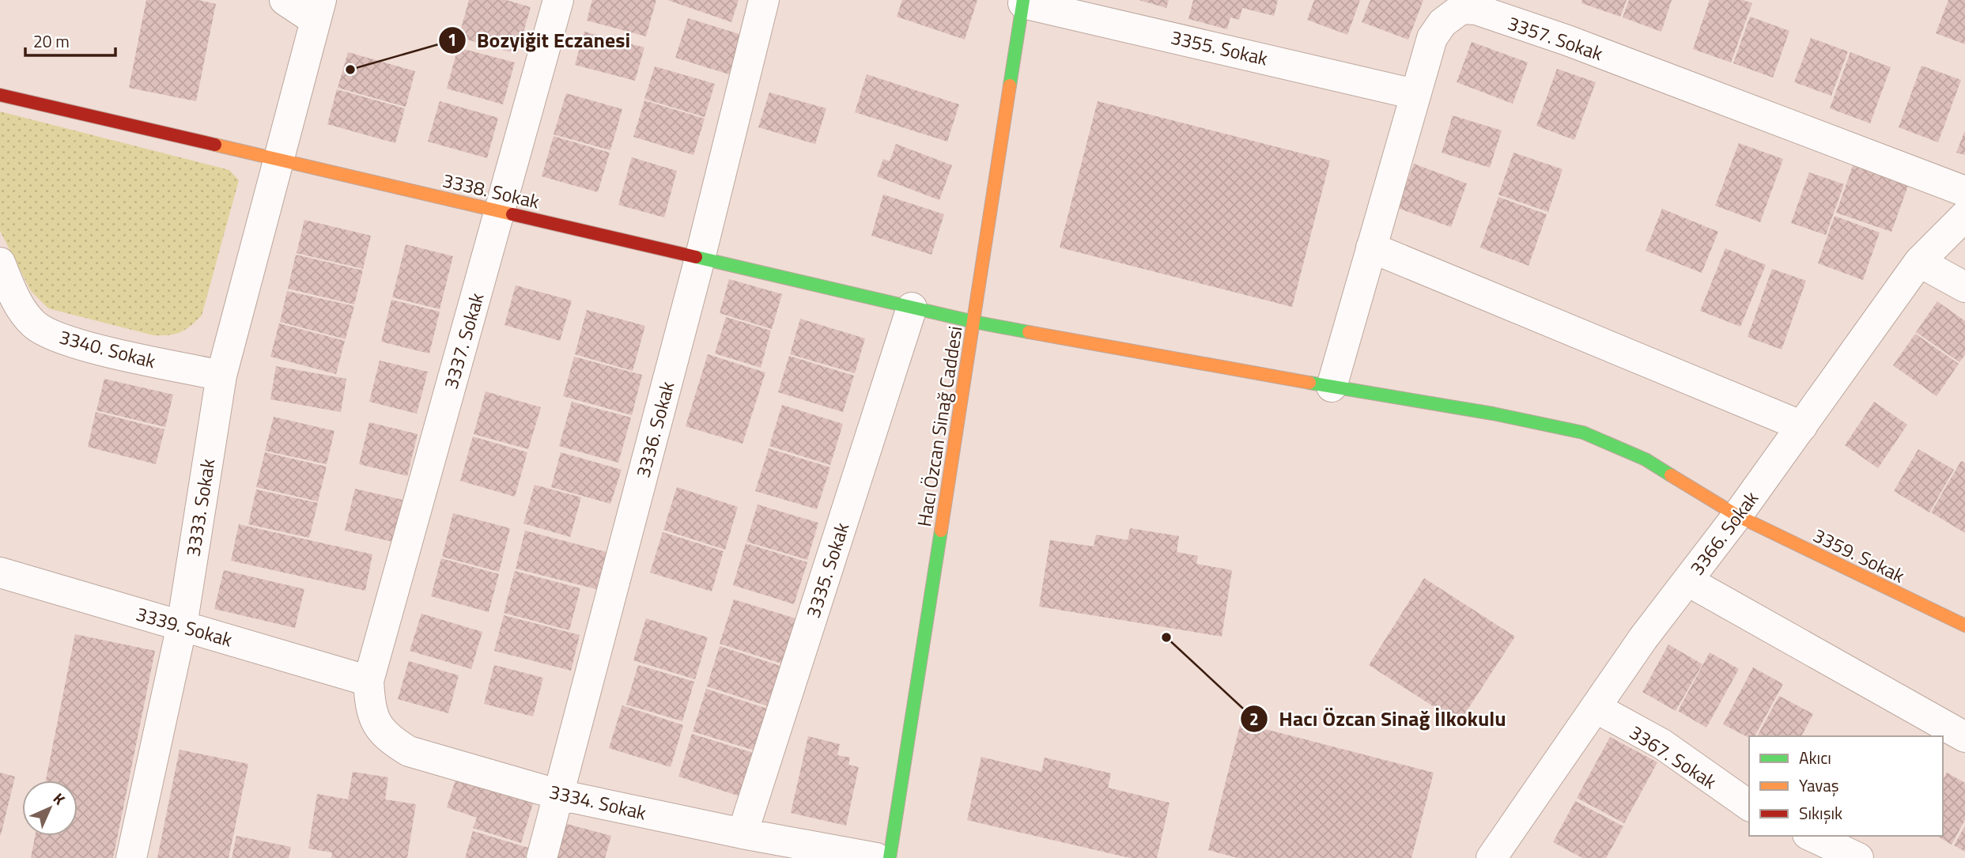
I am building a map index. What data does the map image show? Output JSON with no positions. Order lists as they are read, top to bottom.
{
  "streets": {
    "street": [
      "3357. Sokak",
      "3355. Sokak",
      "3338. Sokak",
      "3337. Sokak",
      "3340. Sokak",
      "Hacı Özcan Sinağ Caddesi",
      "3336. Sokak",
      "3333. Sokak",
      "3366. Sokak",
      "3359. Sokak",
      "3335. Sokak",
      "3339. Sokak",
      "3367. Sokak",
      "3334. Sokak"
    ]
  },
  "crossings": [
    ["3357. Sokak", "3355. Sokak"],
    ["3357. Sokak", "3338. Sokak"],
    ["3357. Sokak", "3359. Sokak"],
    ["3355. Sokak", "Hacı Özcan Sinağ Caddesi"],
    ["3338. Sokak", "3337. Sokak"],
    ["3338. Sokak", "Hacı Özcan Sinağ Caddesi"],
    ["3338. Sokak", "3336. Sokak"],
    ["3338. Sokak", "3333. Sokak"],
    ["3338. Sokak", "3359. Sokak"],
    ["3338. Sokak", "3335. Sokak"],
    ["3337. Sokak", "3339. Sokak"],
    ["3337. Sokak", "3334. Sokak"],
    ["3340. Sokak", "3333. Sokak"],
    ["3336. Sokak", "3334. Sokak"],
    ["3333. Sokak", "3339. Sokak"],
    ["3366. Sokak", "3359. Sokak"],
    ["3366. Sokak", "3367. Sokak"],
    ["3335. Sokak", "3334. Sokak"],
    ["3339. Sokak", "3334. Sokak"]
  ],
  "places": ["Bozyiğit Eczanesi", "Hacı Özcan Sinağ İlkokulu"],
  "legend": ["Akıcı", "Yavaş", "Sıkışık"],
  "scale_bar": "20 m",
  "north": "top right"
}
